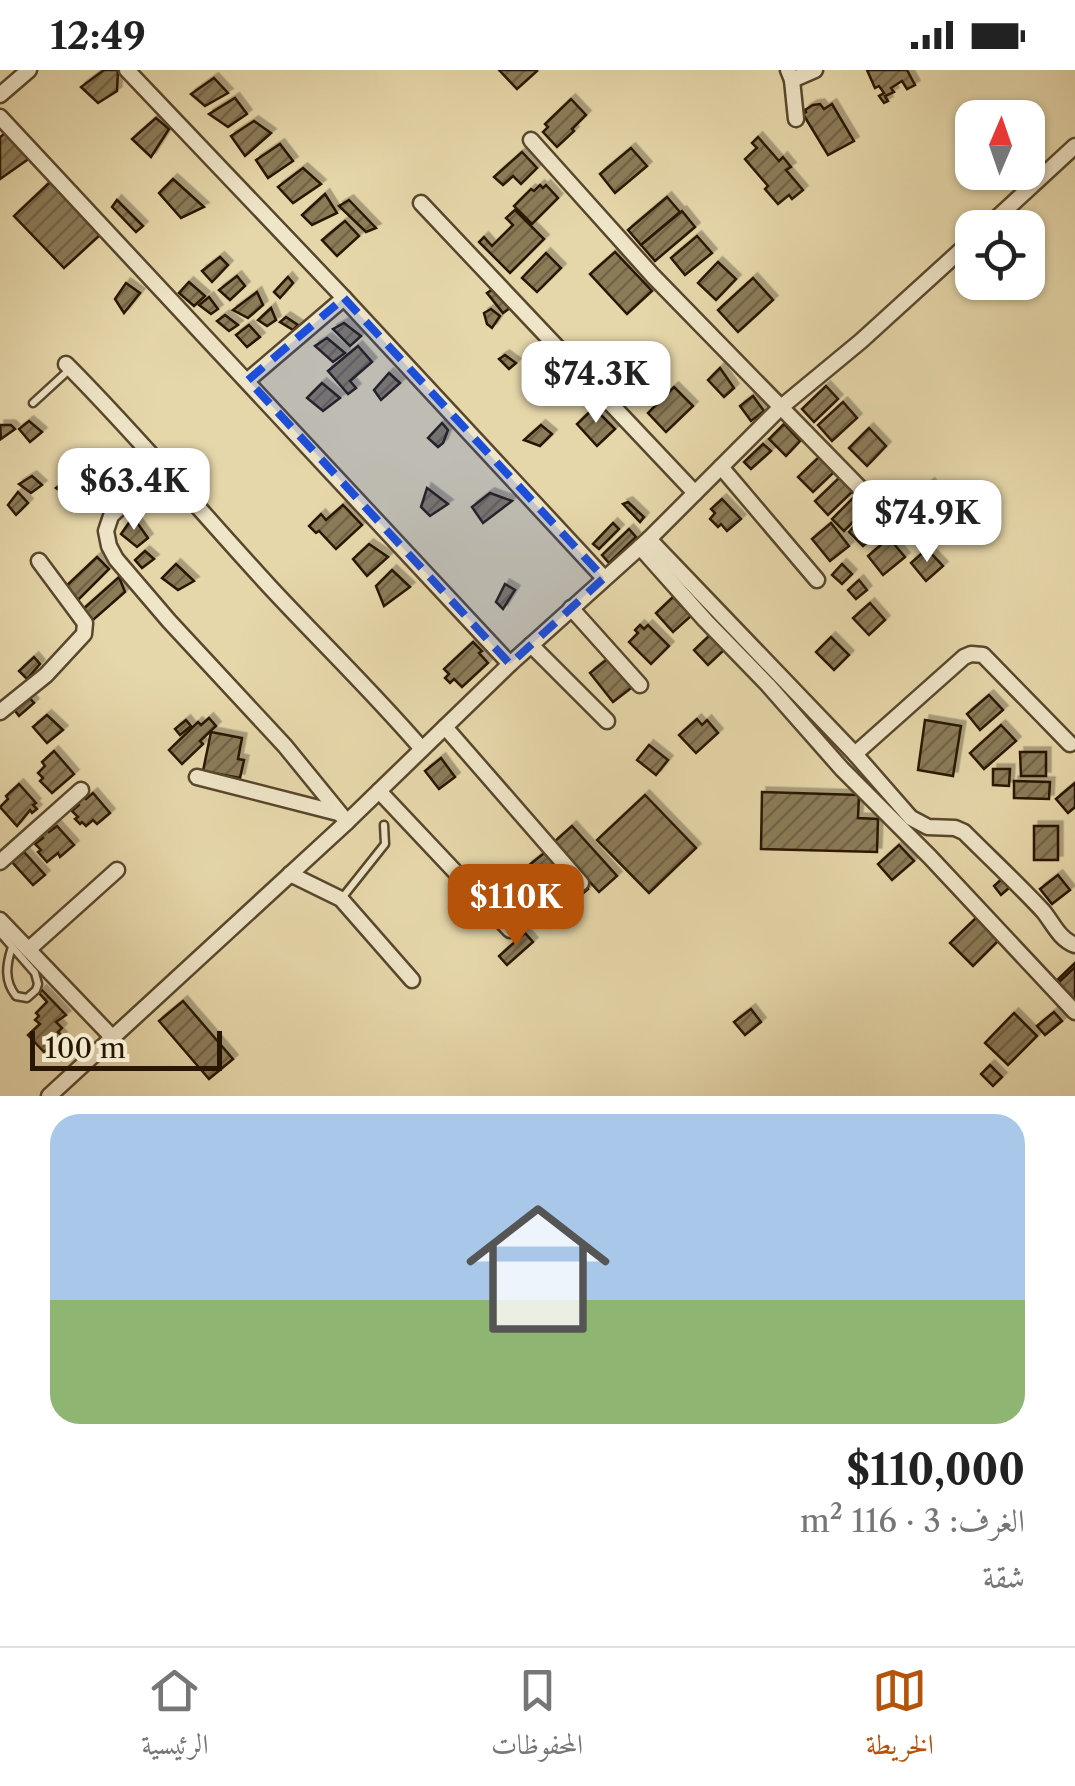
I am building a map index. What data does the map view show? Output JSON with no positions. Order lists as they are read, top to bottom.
{
  "scale_bar": "100 m",
  "north": "top",
  "page": {
    "status": "12:49",
    "price": [
      "$74.3K",
      "$63.4K",
      "$74.9K",
      "$110K"
    ],
    "scale": "100 m",
    "list": [
      {
        "name": "$110,000",
        "note": "الغرف: 3 · 116 m² · شقة"
      }
    ],
    "tabs": ["الخريطة", "المحفوظات", "الرئيسية"]
  }
}
